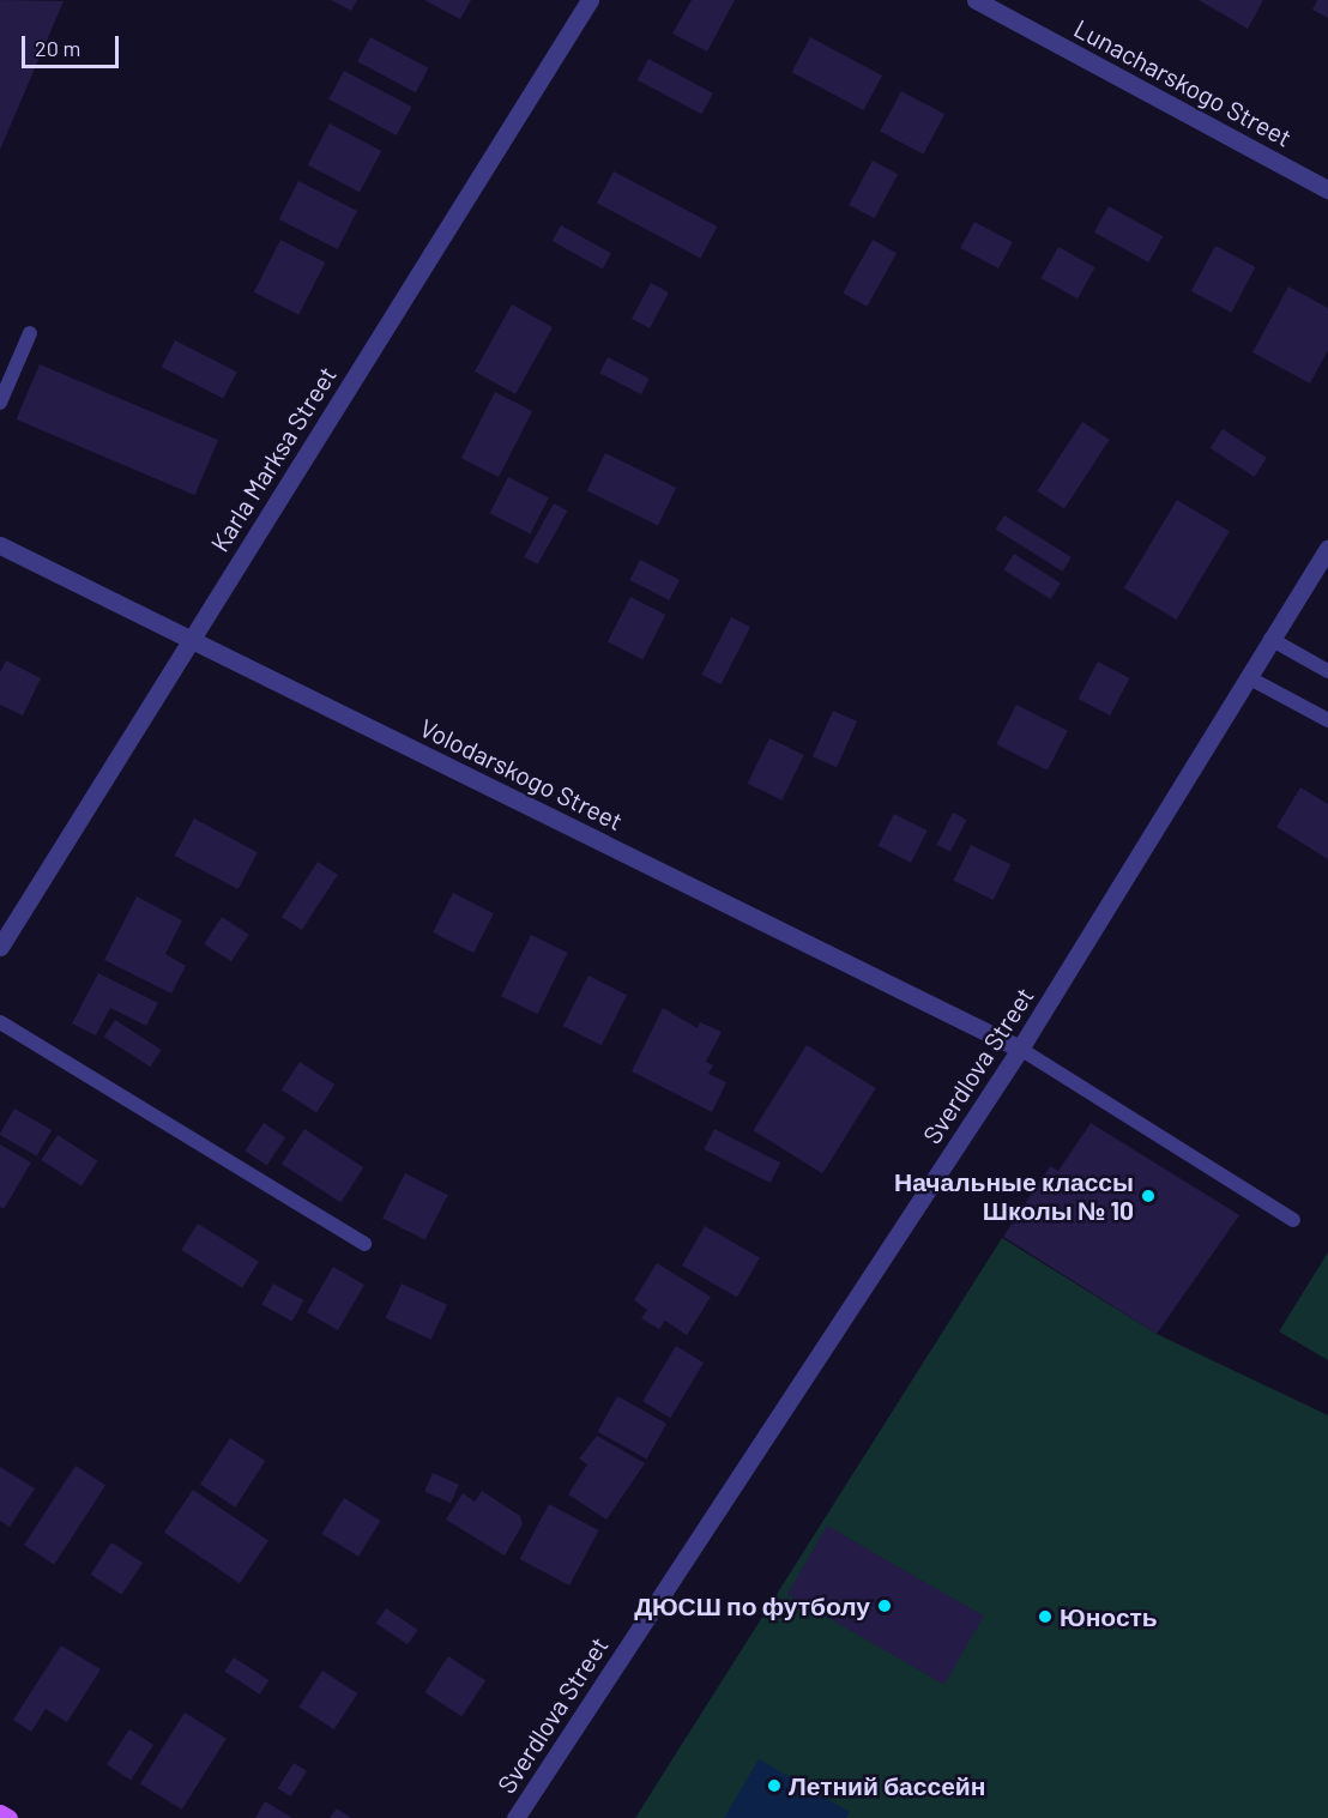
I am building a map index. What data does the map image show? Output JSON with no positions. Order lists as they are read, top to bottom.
{
  "streets": {
    "street": [
      "Lunacharskogo Street",
      "Karla Marksa Street",
      "Volodarskogo Street",
      "Sverdlova Street"
    ]
  },
  "crossings": [
    ["Karla Marksa Street", "Volodarskogo Street"],
    ["Volodarskogo Street", "Sverdlova Street"]
  ],
  "places": [
    "Начальные классы Школы № 10",
    "ДЮСШ по футболу",
    "Юность",
    "Летний бассейн"
  ],
  "scale_bar": "20 m"
}
